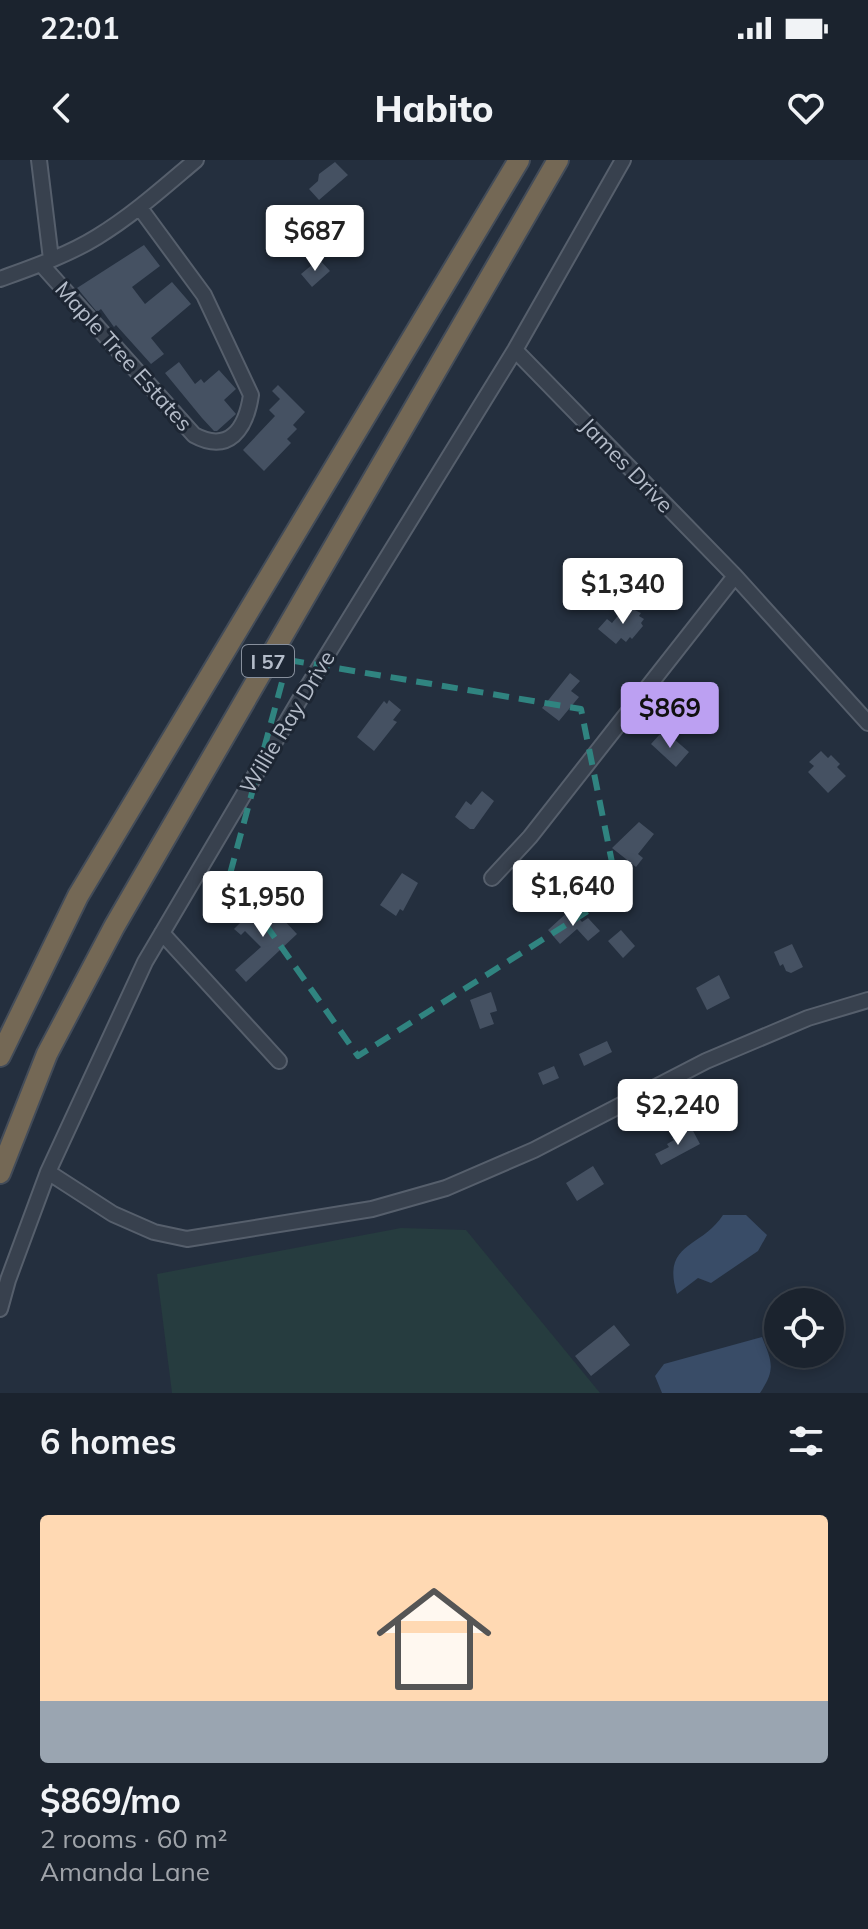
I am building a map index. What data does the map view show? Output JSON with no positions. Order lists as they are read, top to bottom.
{
  "streets": {
    "highway": ["I 57"],
    "street": ["Maple Tree Estates", "James Drive", "Willie Ray Drive"]
  },
  "crossings": [
    ["James Drive", "Willie Ray Drive"]
  ],
  "page": {
    "status": "22:01",
    "header": "Habito",
    "price": [
      "$687",
      "$1,340",
      "$869",
      "$1,640",
      "$1,950",
      "$2,240"
    ],
    "heading": "6 homes",
    "list": [
      {
        "name": "$869/mo",
        "note": "2 rooms · 60 m² · Amanda Lane"
      }
    ]
  }
}
